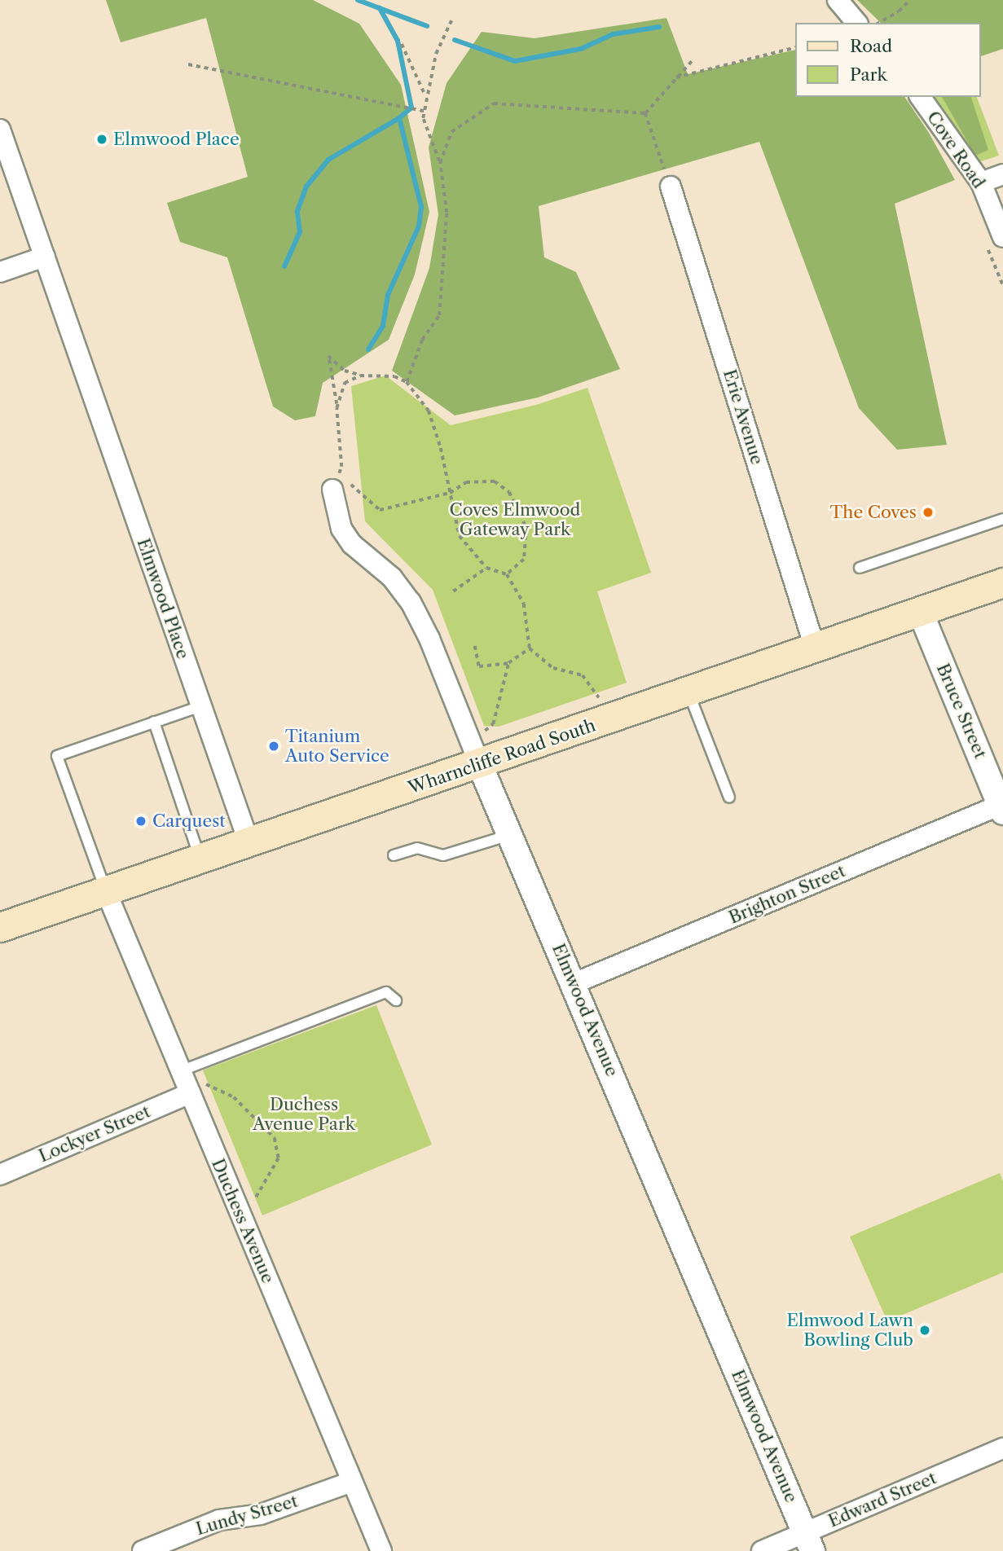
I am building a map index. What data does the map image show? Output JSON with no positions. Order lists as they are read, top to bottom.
{
  "streets": {
    "main road": ["Wharncliffe Road South"],
    "street": [
      "Cove Road",
      "Erie Avenue",
      "Elmwood Place",
      "Bruce Street",
      "Brighton Street",
      "Elmwood Avenue",
      "Lockyer Street",
      "Duchess Avenue",
      "Edward Street",
      "Lundy Street"
    ]
  },
  "crossings": [
    ["Erie Avenue", "Wharncliffe Road South"],
    ["Elmwood Place", "Wharncliffe Road South"],
    ["Bruce Street", "Wharncliffe Road South"],
    ["Bruce Street", "Brighton Street"],
    ["Wharncliffe Road South", "Elmwood Avenue"],
    ["Wharncliffe Road South", "Duchess Avenue"],
    ["Brighton Street", "Elmwood Avenue"],
    ["Elmwood Avenue", "Edward Street"],
    ["Lockyer Street", "Duchess Avenue"],
    ["Duchess Avenue", "Lundy Street"]
  ],
  "parks": ["Coves Elmwood Gateway Park", "Duchess Avenue Park"],
  "places": [
    "Elmwood Place",
    "The Coves",
    "Titanium Auto Service",
    "Carquest",
    "Elmwood Lawn Bowling Club"
  ],
  "legend": ["Road", "Park"]
}
